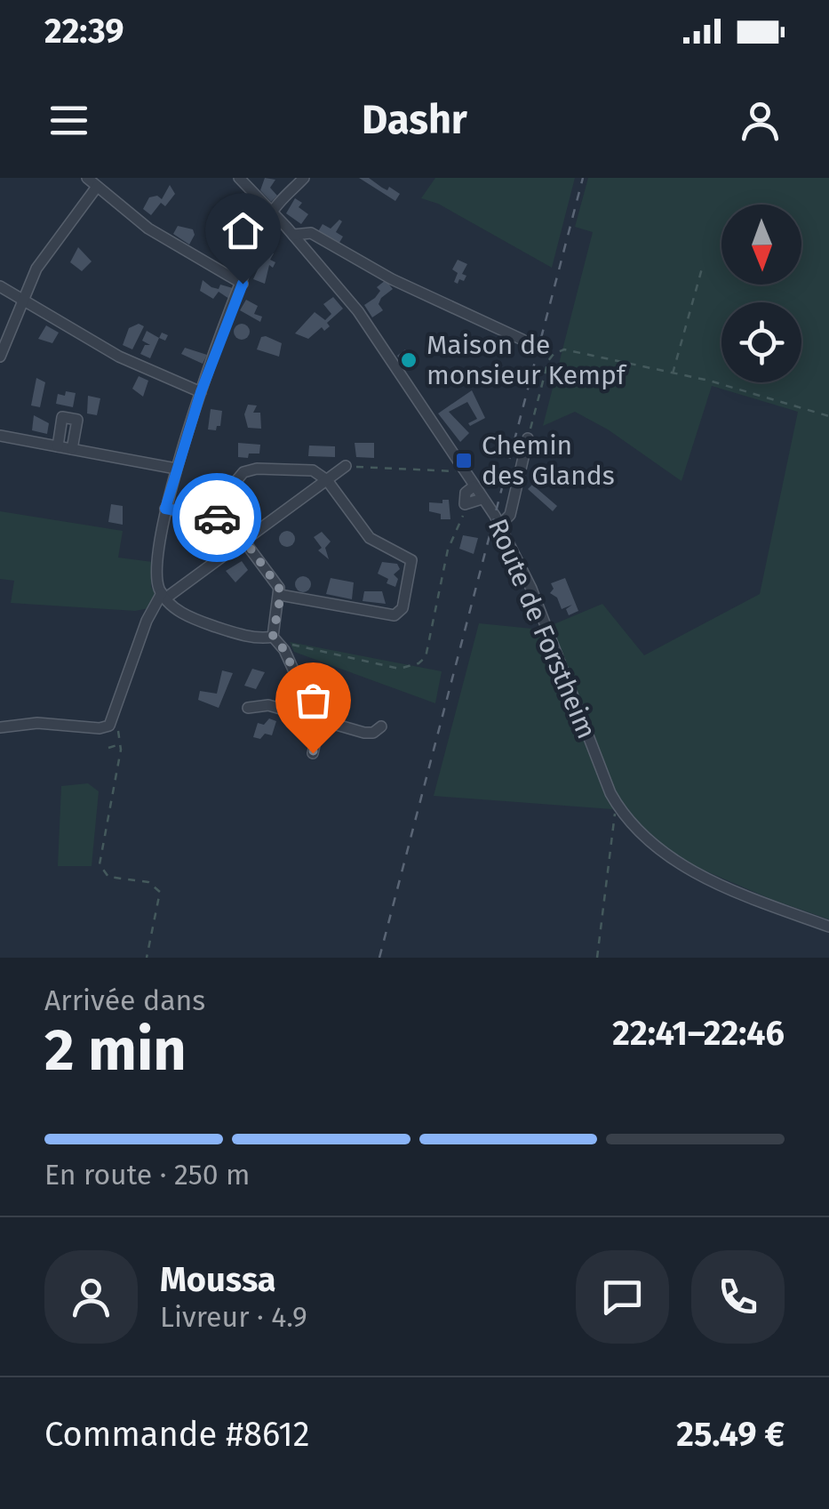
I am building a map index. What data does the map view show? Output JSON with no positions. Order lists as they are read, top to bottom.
{
  "streets": {
    "street": ["Route de Forstheim"]
  },
  "places": {
    "other": ["Maison de monsieur Kempf"],
    "transit": ["Chemin des Glands"]
  },
  "north": "bottom",
  "page": {
    "status": "22:39",
    "header": "Dashr",
    "heading": ["2 min", "Arrivée dans", "22:41–22:46"],
    "panel": [
      "Moussa",
      "Livreur · 4.9",
      "Commande #8612",
      "25.49 €"
    ],
    "bar": "En route · 250 m"
  }
}
